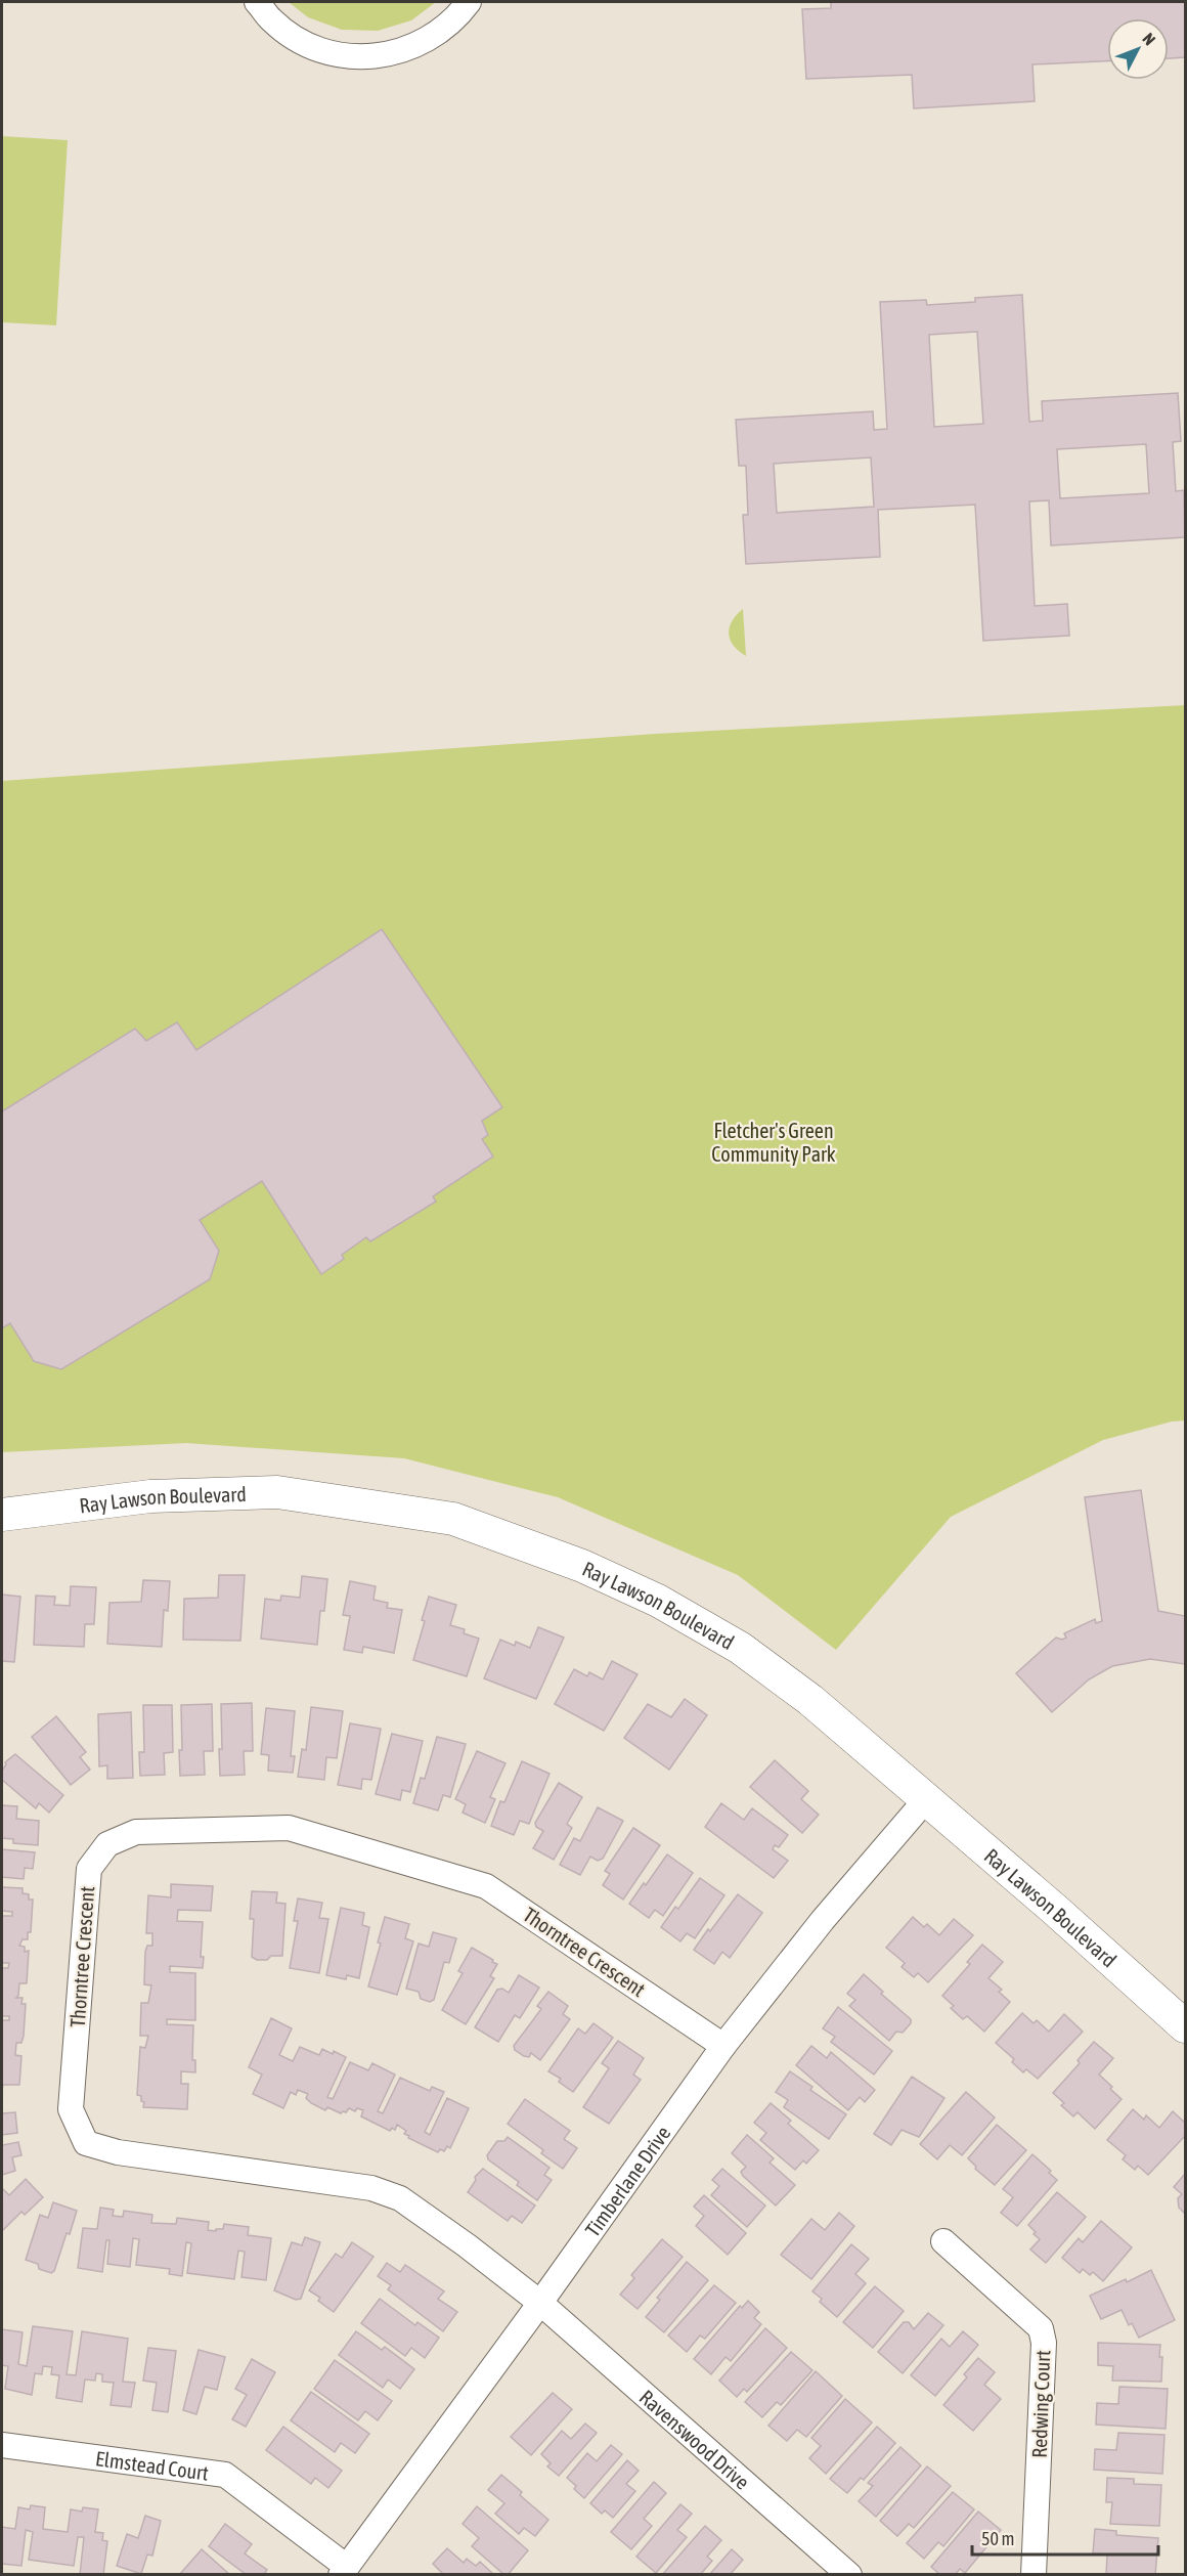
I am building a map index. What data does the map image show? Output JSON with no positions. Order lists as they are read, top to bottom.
{
  "streets": {
    "street": [
      "Ray Lawson Boulevard",
      "Thorntree Crescent",
      "Timberlane Drive",
      "Redwing Court",
      "Ravenswood Drive",
      "Elmstead Court"
    ]
  },
  "crossings": [
    ["Ray Lawson Boulevard", "Timberlane Drive"],
    ["Thorntree Crescent", "Timberlane Drive"],
    ["Thorntree Crescent", "Ravenswood Drive"],
    ["Timberlane Drive", "Ravenswood Drive"],
    ["Timberlane Drive", "Elmstead Court"]
  ],
  "parks": ["Fletcher's Green Community Park"],
  "scale_bar": "50 m",
  "north": "top right"
}
